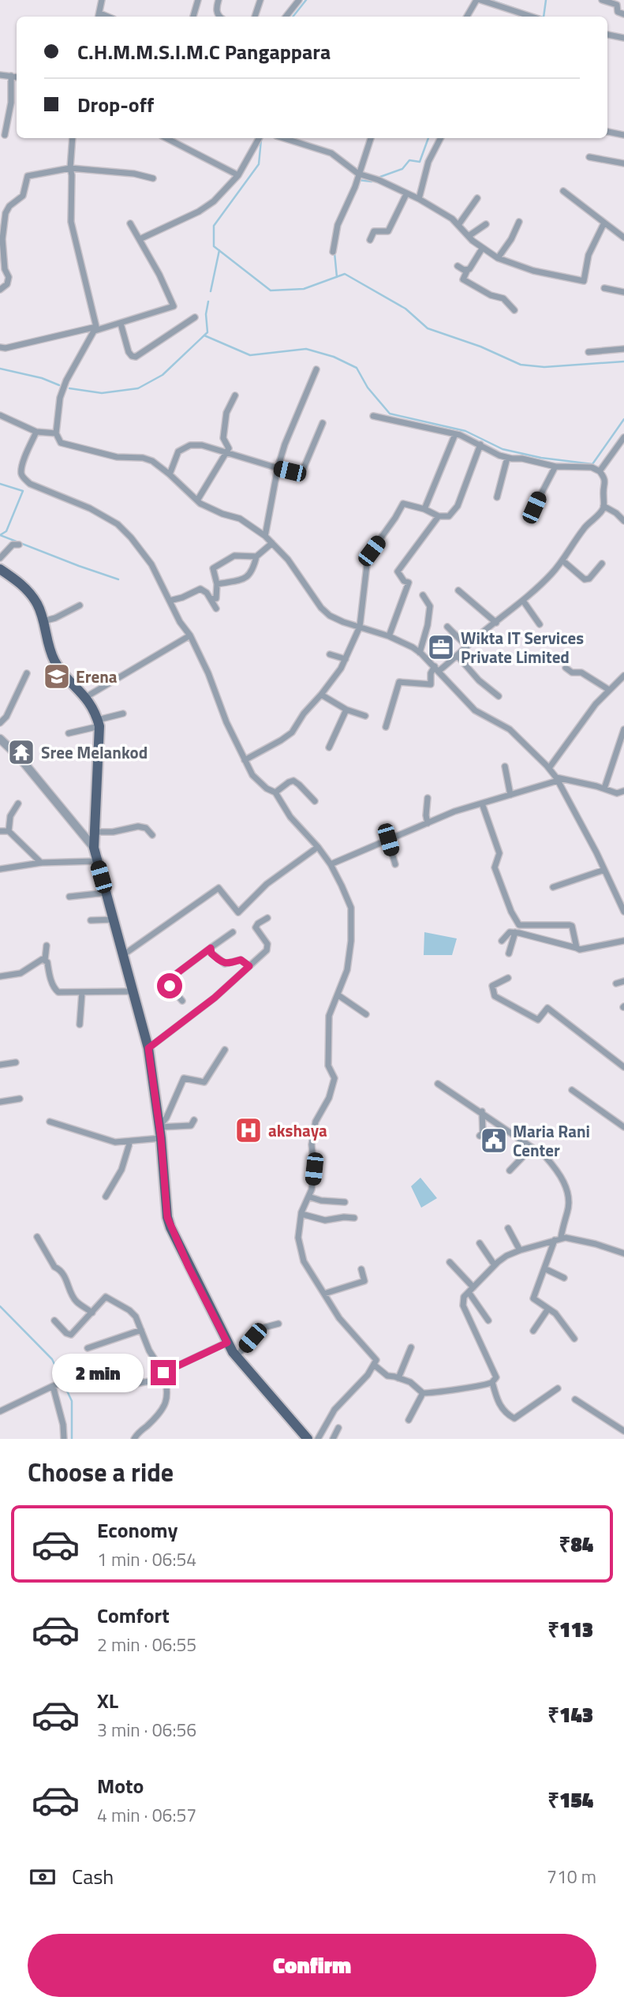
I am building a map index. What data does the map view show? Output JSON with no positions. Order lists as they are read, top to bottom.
{
  "places": {
    "office": ["Wikta IT Services Private Limited"],
    "school or university": ["Erena"],
    "temple": ["Sree Melankod"],
    "hospital": ["akshaya"],
    "public building": ["Maria Rani Center"]
  },
  "page": {
    "banner": ["C.H.M.M.S.I.M.C Pangappara", "Drop-off"],
    "bubble": "2 min",
    "heading": "Choose a ride",
    "list": [
      {
        "name": "Economy",
        "note": "1 min · 06:54",
        "value": "₹84"
      },
      {
        "name": "Comfort",
        "note": "2 min · 06:55",
        "value": "₹113"
      },
      {
        "name": "XL",
        "note": "3 min · 06:56",
        "value": "₹143"
      },
      {
        "name": "Moto",
        "note": "4 min · 06:57",
        "value": "₹154"
      }
    ],
    "pay": ["Cash", "710 m"],
    "buttons": "Confirm"
  }
}
